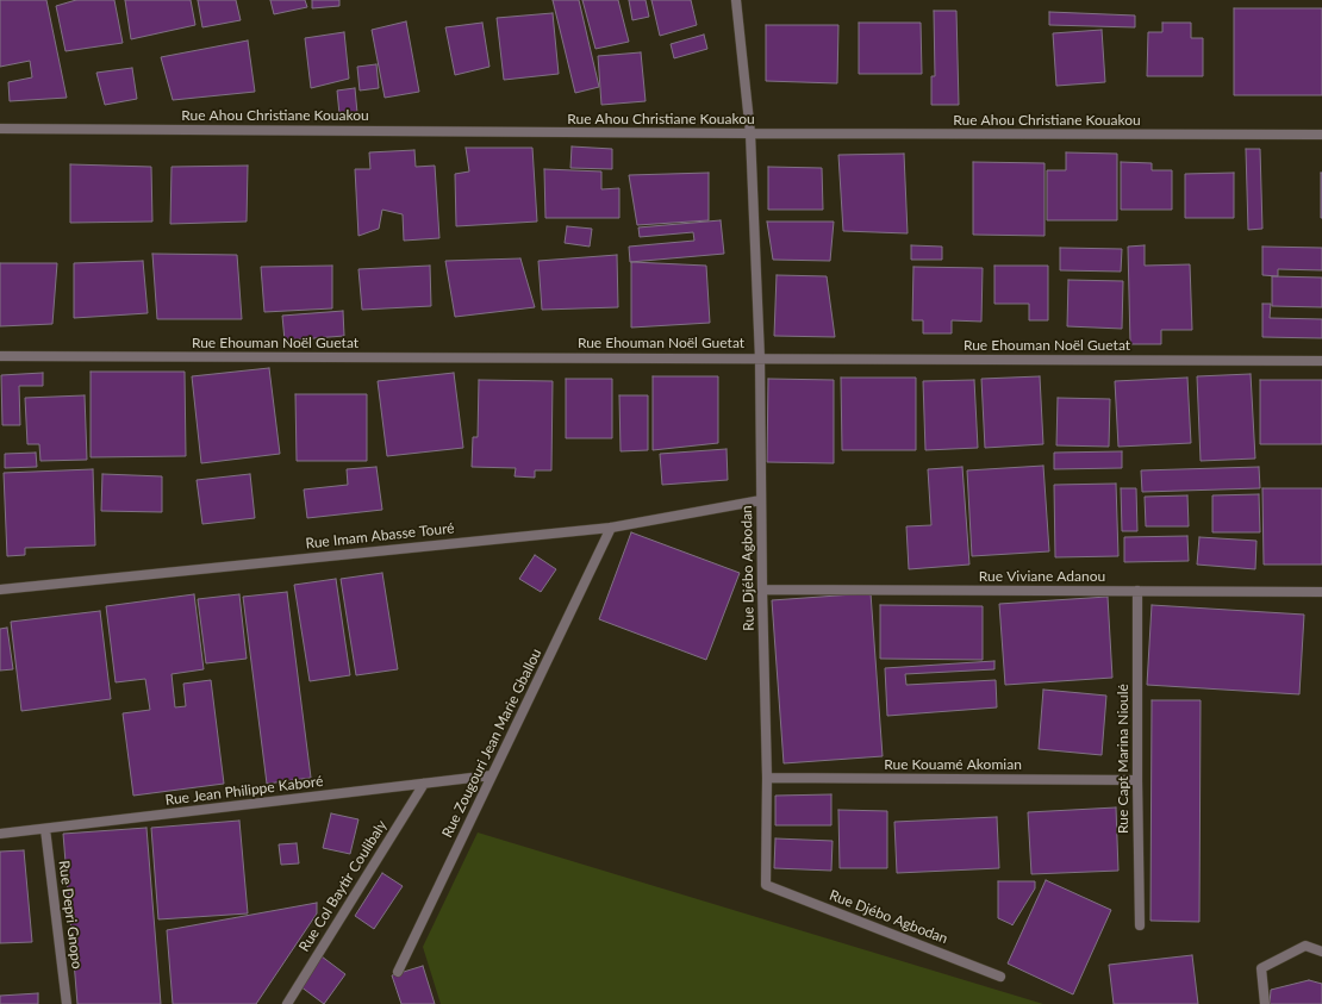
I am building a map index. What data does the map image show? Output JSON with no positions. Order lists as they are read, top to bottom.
{
  "streets": {
    "street": [
      "Rue Ahou Christiane Kouakou",
      "Rue Ehouman Noël Guetat",
      "Rue Imam Abasse Touré",
      "Rue Djébo Agbodan",
      "Rue Viviane Adanou",
      "Rue Zougouri Jean Marie Gballou",
      "Rue Capt Marina Nioulé",
      "Rue Kouamé Akomian",
      "Rue Jean Philippe Kaboré",
      "Rue Col Baytir Coulibaly",
      "Rue Depri Gnopo"
    ]
  },
  "crossings": [
    ["Rue Ahou Christiane Kouakou", "Rue Djébo Agbodan"],
    ["Rue Ehouman Noël Guetat", "Rue Djébo Agbodan"],
    ["Rue Imam Abasse Touré", "Rue Djébo Agbodan"],
    ["Rue Imam Abasse Touré", "Rue Zougouri Jean Marie Gballou"],
    ["Rue Djébo Agbodan", "Rue Viviane Adanou"],
    ["Rue Djébo Agbodan", "Rue Kouamé Akomian"],
    ["Rue Viviane Adanou", "Rue Capt Marina Nioulé"],
    ["Rue Zougouri Jean Marie Gballou", "Rue Jean Philippe Kaboré"],
    ["Rue Capt Marina Nioulé", "Rue Kouamé Akomian"],
    ["Rue Jean Philippe Kaboré", "Rue Col Baytir Coulibaly"],
    ["Rue Jean Philippe Kaboré", "Rue Depri Gnopo"]
  ]
}
